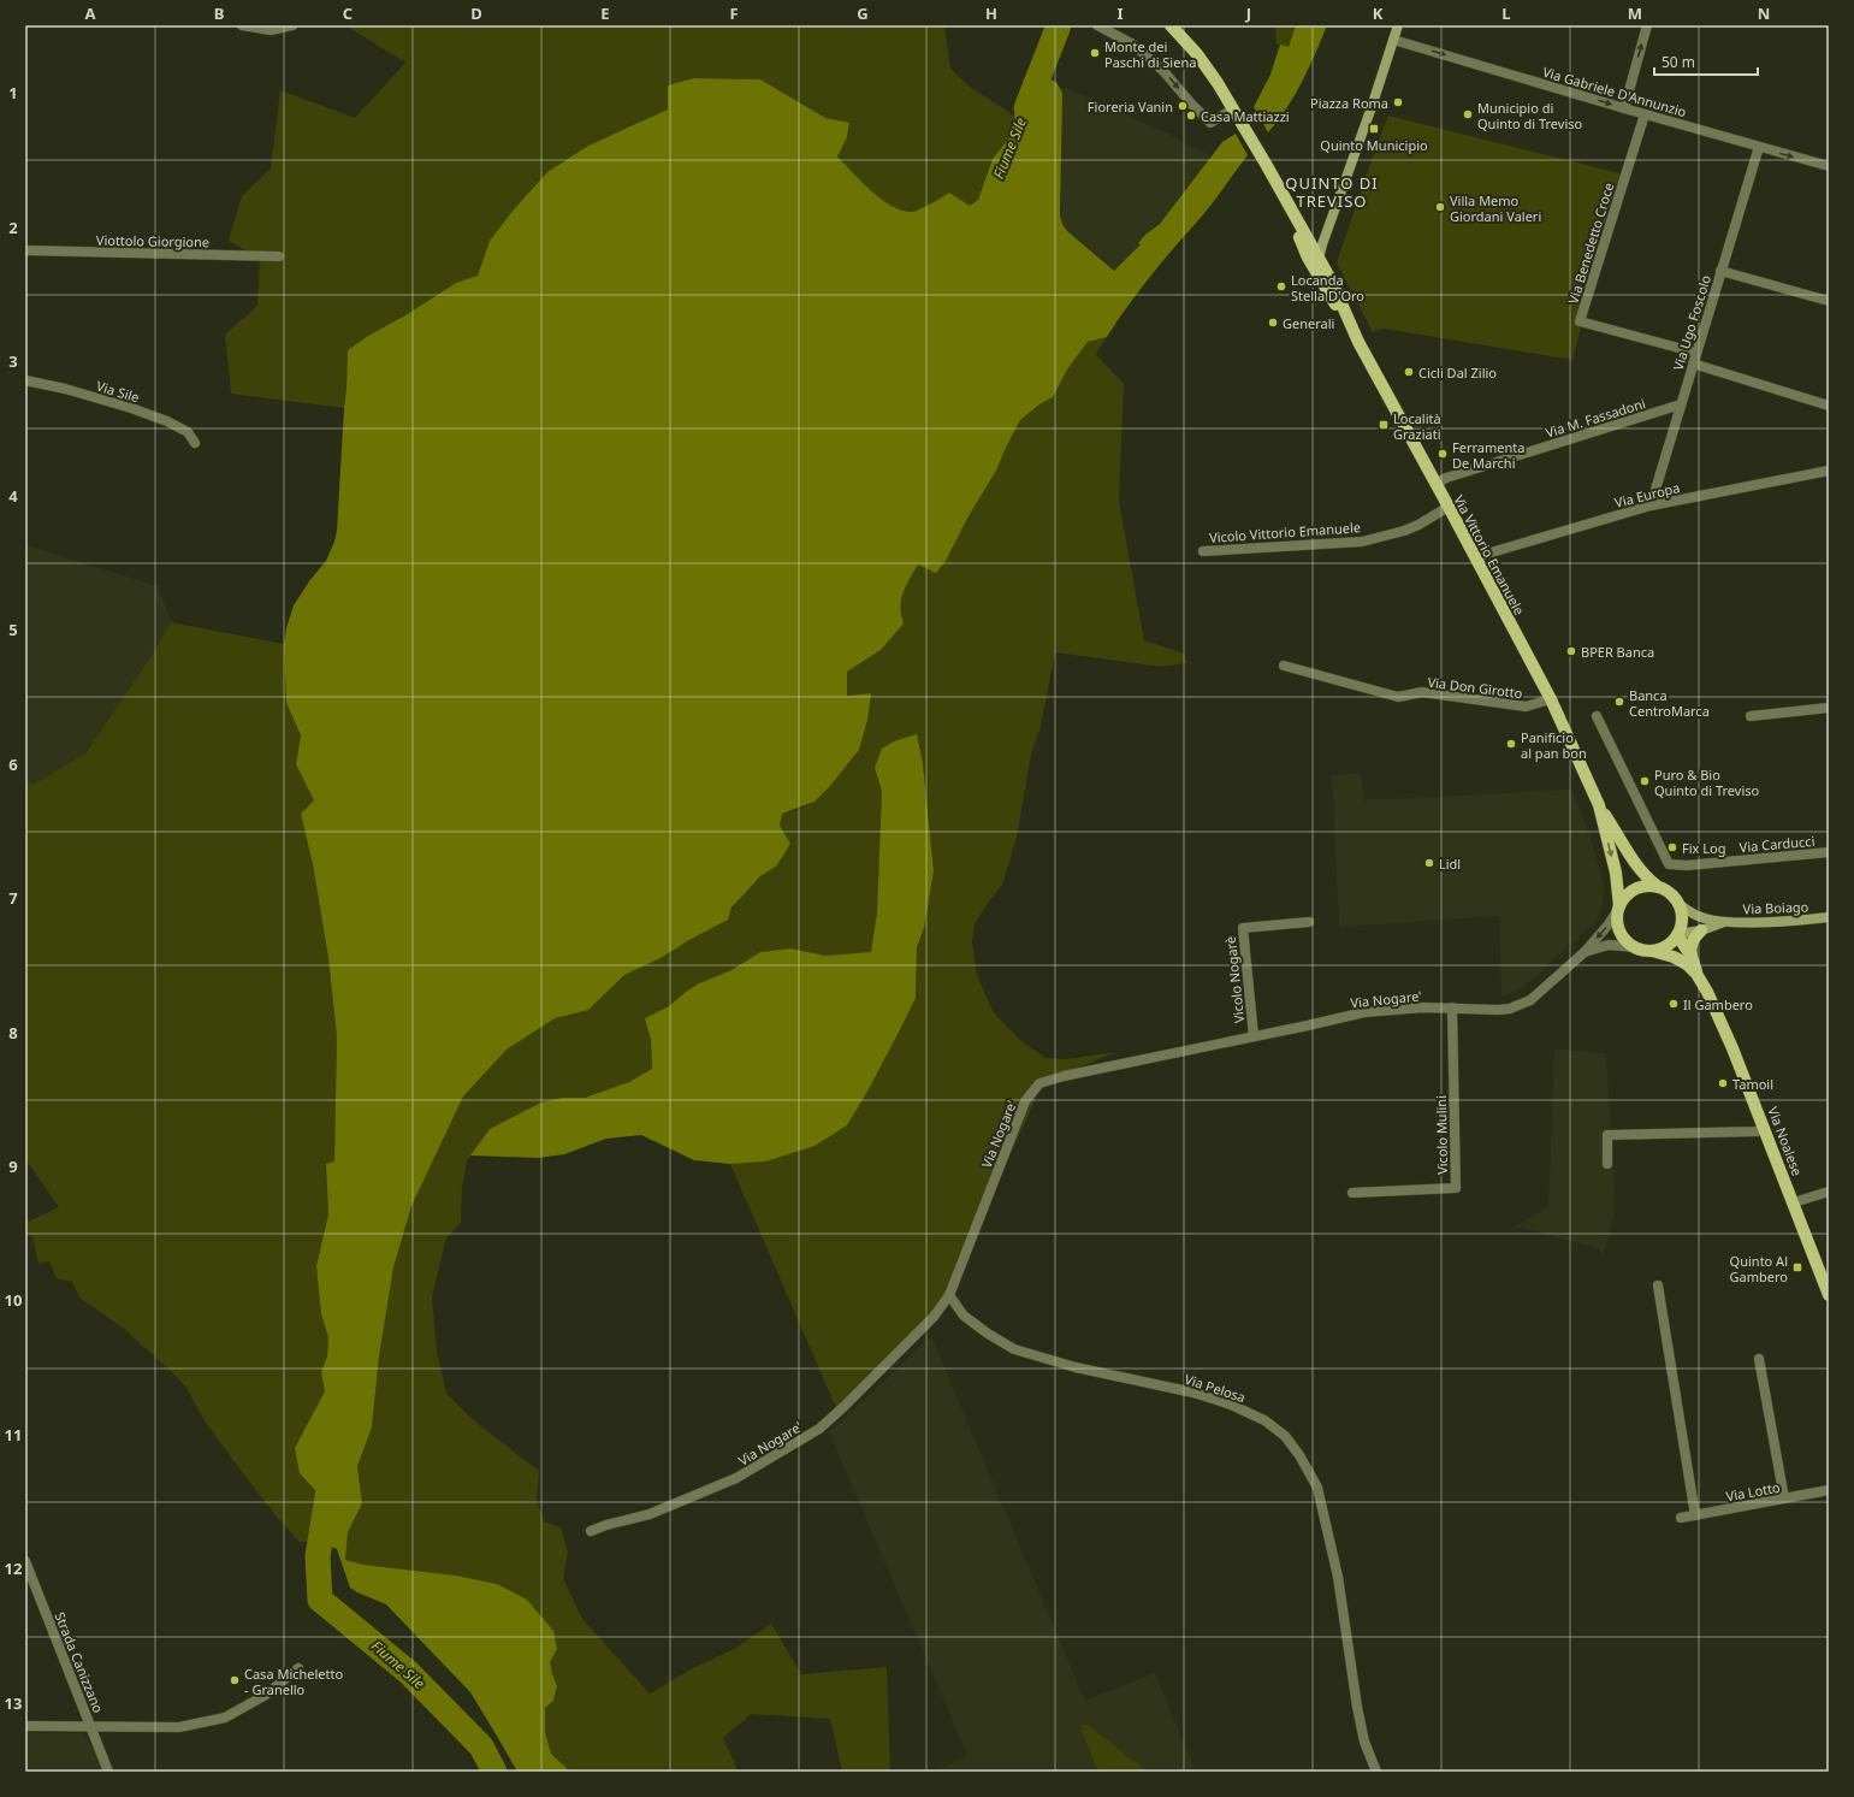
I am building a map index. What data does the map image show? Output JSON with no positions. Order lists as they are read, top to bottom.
{
  "streets": {
    "main road": ["Via Vittorio Emanuele", "Via Boiago", "Via Noalese"],
    "street": [
      "Via Gabriele D'Annunzio",
      "Viottolo Giorgione",
      "Via Benedetto Croce",
      "Via Ugo Foscolo",
      "Via Sile",
      "Via M. Fassadoni",
      "Via Europa",
      "Vicolo Vittorio Emanuele",
      "Via Don Girotto",
      "Via Carducci",
      "Vicolo Nogarè",
      "Via Nogare'",
      "Vicolo Mulini",
      "Via Pelosa",
      "Via Lotto",
      "Strada Canizzano"
    ]
  },
  "crossings": [
    ["Via Gabriele D'Annunzio", "Via Benedetto Croce"],
    ["Via Gabriele D'Annunzio", "Via Ugo Foscolo"],
    ["Via Benedetto Croce", "Via Ugo Foscolo"],
    ["Via Ugo Foscolo", "Via M. Fassadoni"],
    ["Via Ugo Foscolo", "Via Europa"],
    ["Via M. Fassadoni", "Via Vittorio Emanuele"],
    ["Via Europa", "Via Vittorio Emanuele"],
    ["Vicolo Vittorio Emanuele", "Via Vittorio Emanuele"],
    ["Via Vittorio Emanuele", "Via Don Girotto"],
    ["Via Vittorio Emanuele", "Via Boiago"],
    ["Via Vittorio Emanuele", "Via Nogare'"],
    ["Via Vittorio Emanuele", "Via Noalese"],
    ["Via Boiago", "Via Nogare'"],
    ["Via Boiago", "Via Noalese"],
    ["Vicolo Nogarè", "Via Nogare'"],
    ["Via Nogare'", "Vicolo Mulini"],
    ["Via Nogare'", "Via Noalese"],
    ["Via Nogare'", "Via Pelosa"]
  ],
  "one_way": ["Via Gabriele D'Annunzio"],
  "districts": ["QUINTO DI TREVISO"],
  "water": ["Fiume Sile"],
  "places": {
    "other": [
      "Monte dei Paschi di Siena",
      "Piazza Roma",
      "Fioreria Vanin",
      "Municipio di Quinto di Treviso",
      "Casa Mattiazzi",
      "Villa Memo Giordani Valeri",
      "Locanda Stella D'Oro",
      "Generali",
      "Cicli Dal Zilio",
      "Ferramenta De Marchi",
      "BPER Banca",
      "Banca CentroMarca",
      "Panificio al pan bon",
      "Puro & Bio Quinto di Treviso",
      "Fix Log",
      "Lidl",
      "Il Gambero",
      "Tamoil",
      "Casa Micheletto - Granello"
    ],
    "transit": ["Quinto Municipio", "Località Graziati", "Quinto Al Gambero"]
  },
  "scale_bar": "50 m",
  "grid": {
    "columns": [
      "A",
      "B",
      "C",
      "D",
      "E",
      "F",
      "G",
      "H",
      "I",
      "J",
      "K",
      "L",
      "M",
      "N"
    ],
    "rows": [
      "1",
      "2",
      "3",
      "4",
      "5",
      "6",
      "7",
      "8",
      "9",
      "10",
      "11",
      "12",
      "13"
    ]
  }
}
